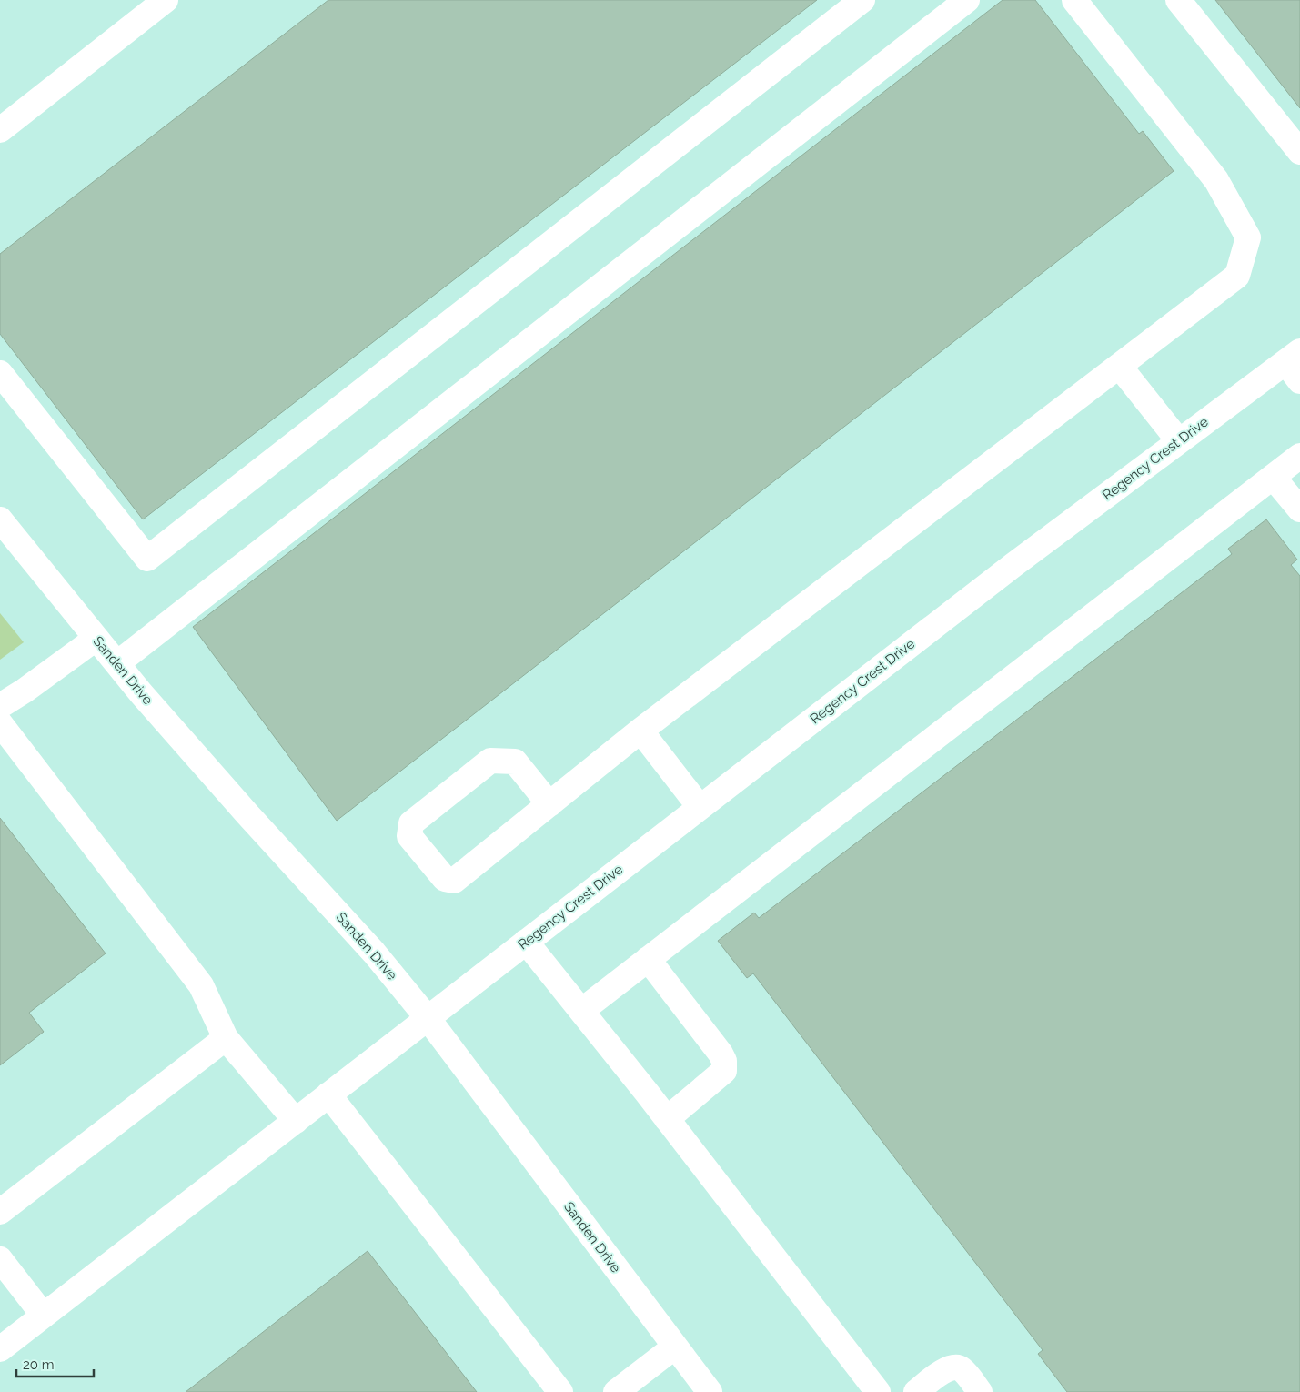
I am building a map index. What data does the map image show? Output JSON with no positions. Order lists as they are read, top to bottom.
{
  "streets": {
    "street": ["Regency Crest Drive", "Sanden Drive"]
  },
  "crossings": [
    ["Regency Crest Drive", "Sanden Drive"]
  ],
  "scale_bar": "20 m"
}
